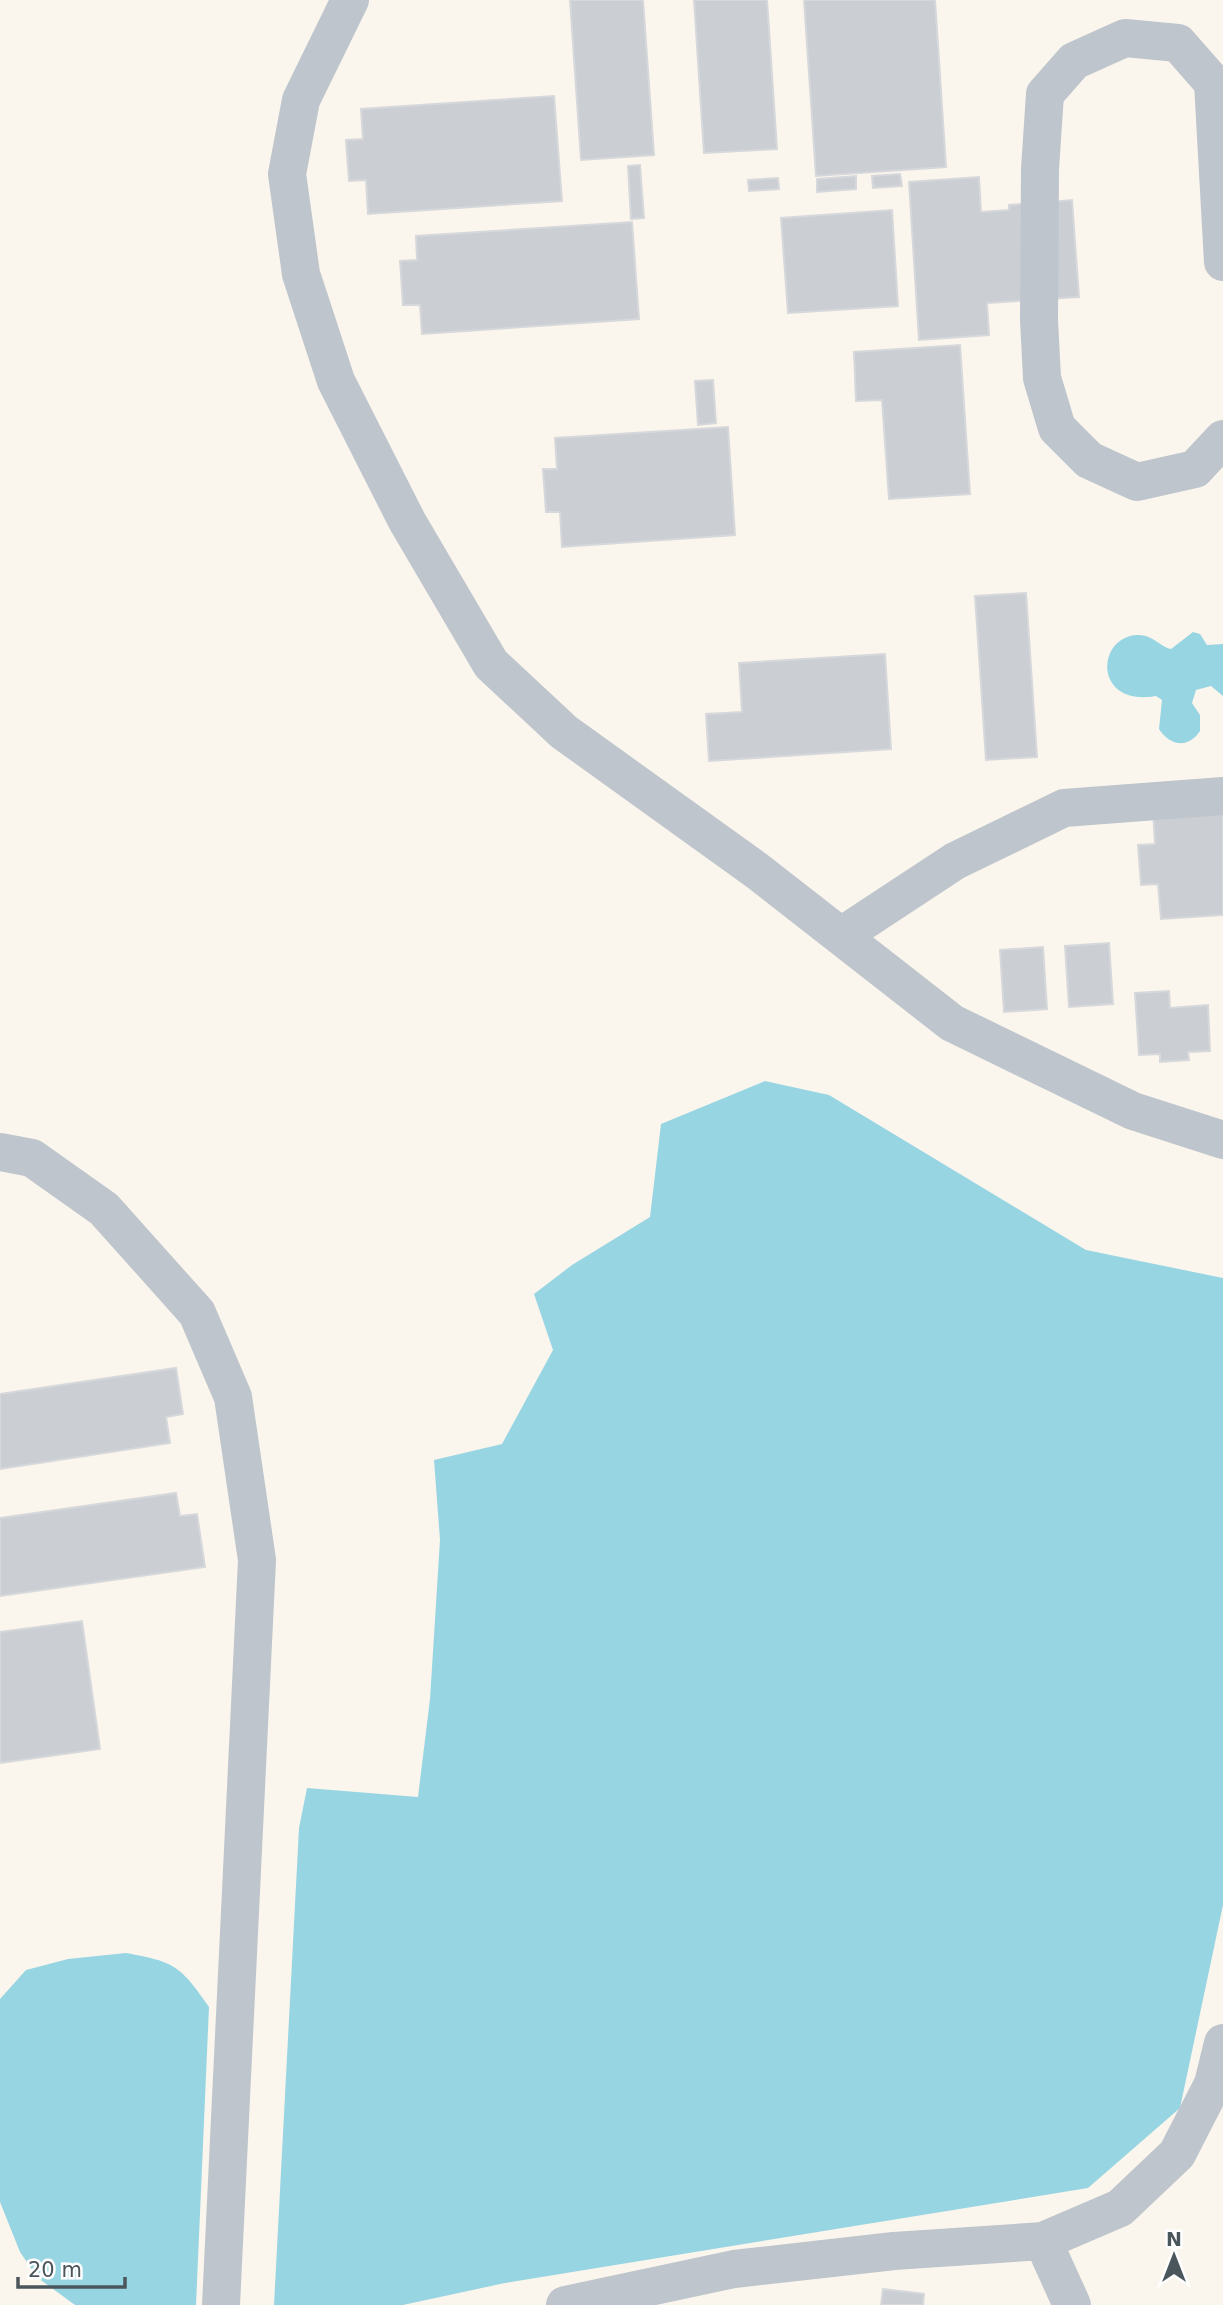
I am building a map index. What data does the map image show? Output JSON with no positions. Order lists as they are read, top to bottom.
{
  "scale_bar": "20 m",
  "north": "top"
}
